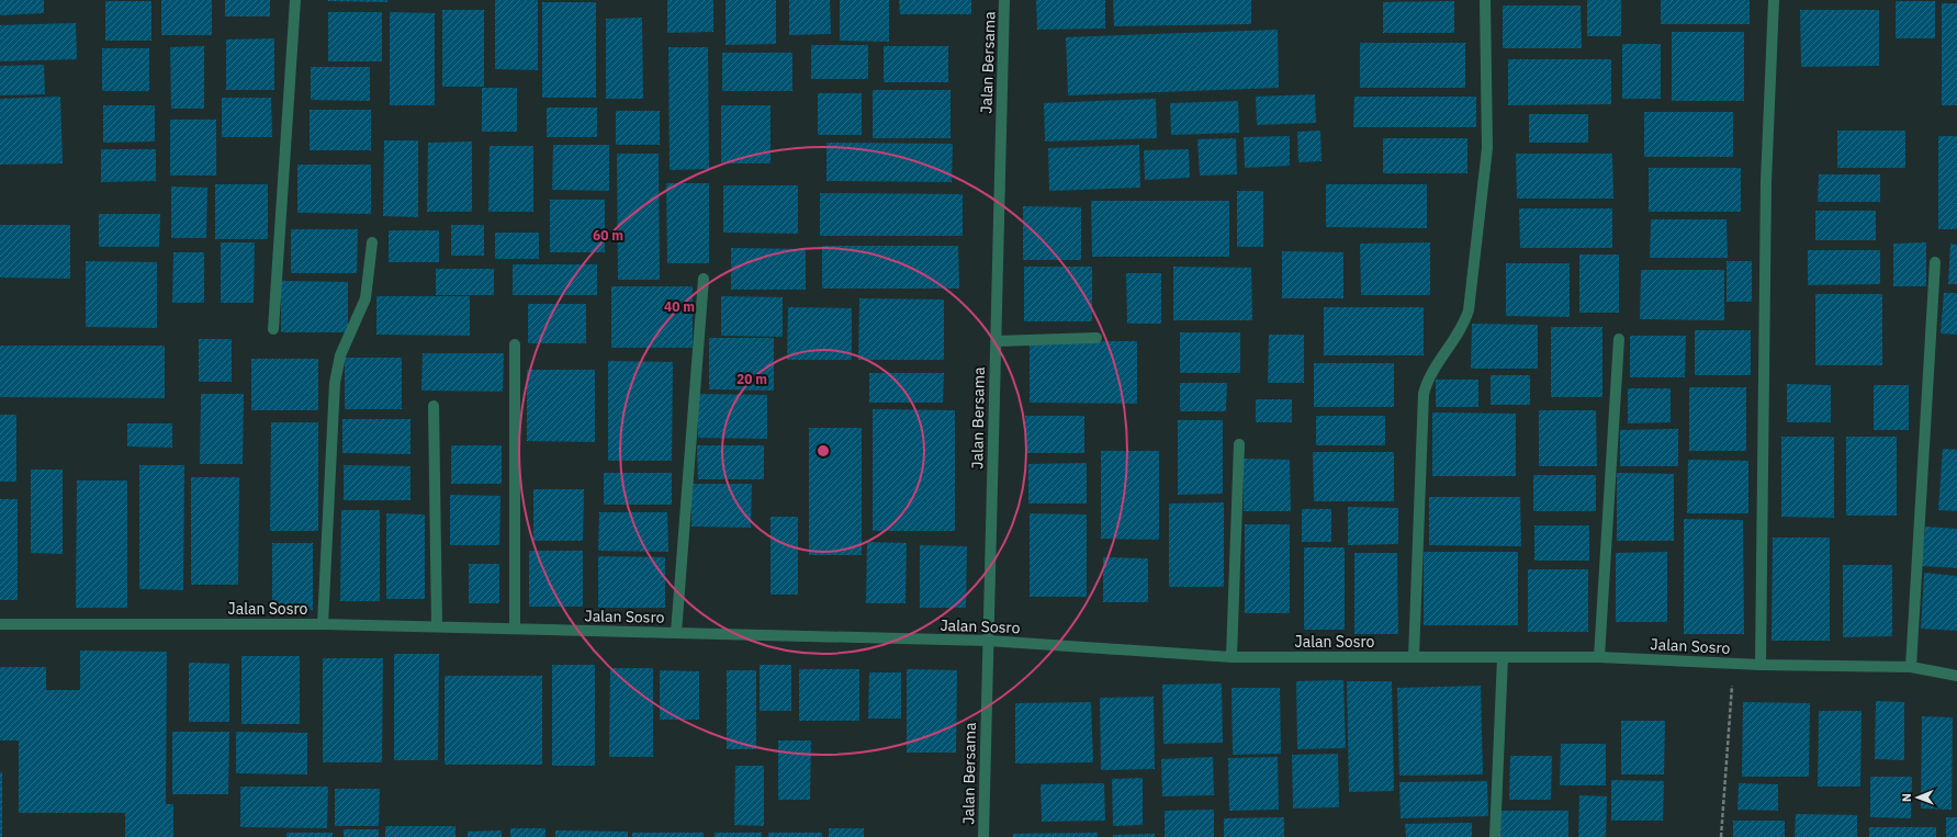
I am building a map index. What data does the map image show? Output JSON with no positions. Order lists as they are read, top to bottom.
{
  "streets": {
    "street": ["Jalan Bersama", "Jalan Sosro"]
  },
  "crossings": [
    ["Jalan Bersama", "Jalan Sosro"]
  ],
  "north": "left",
  "rings": ["60 m", "40 m", "20 m"]
}
